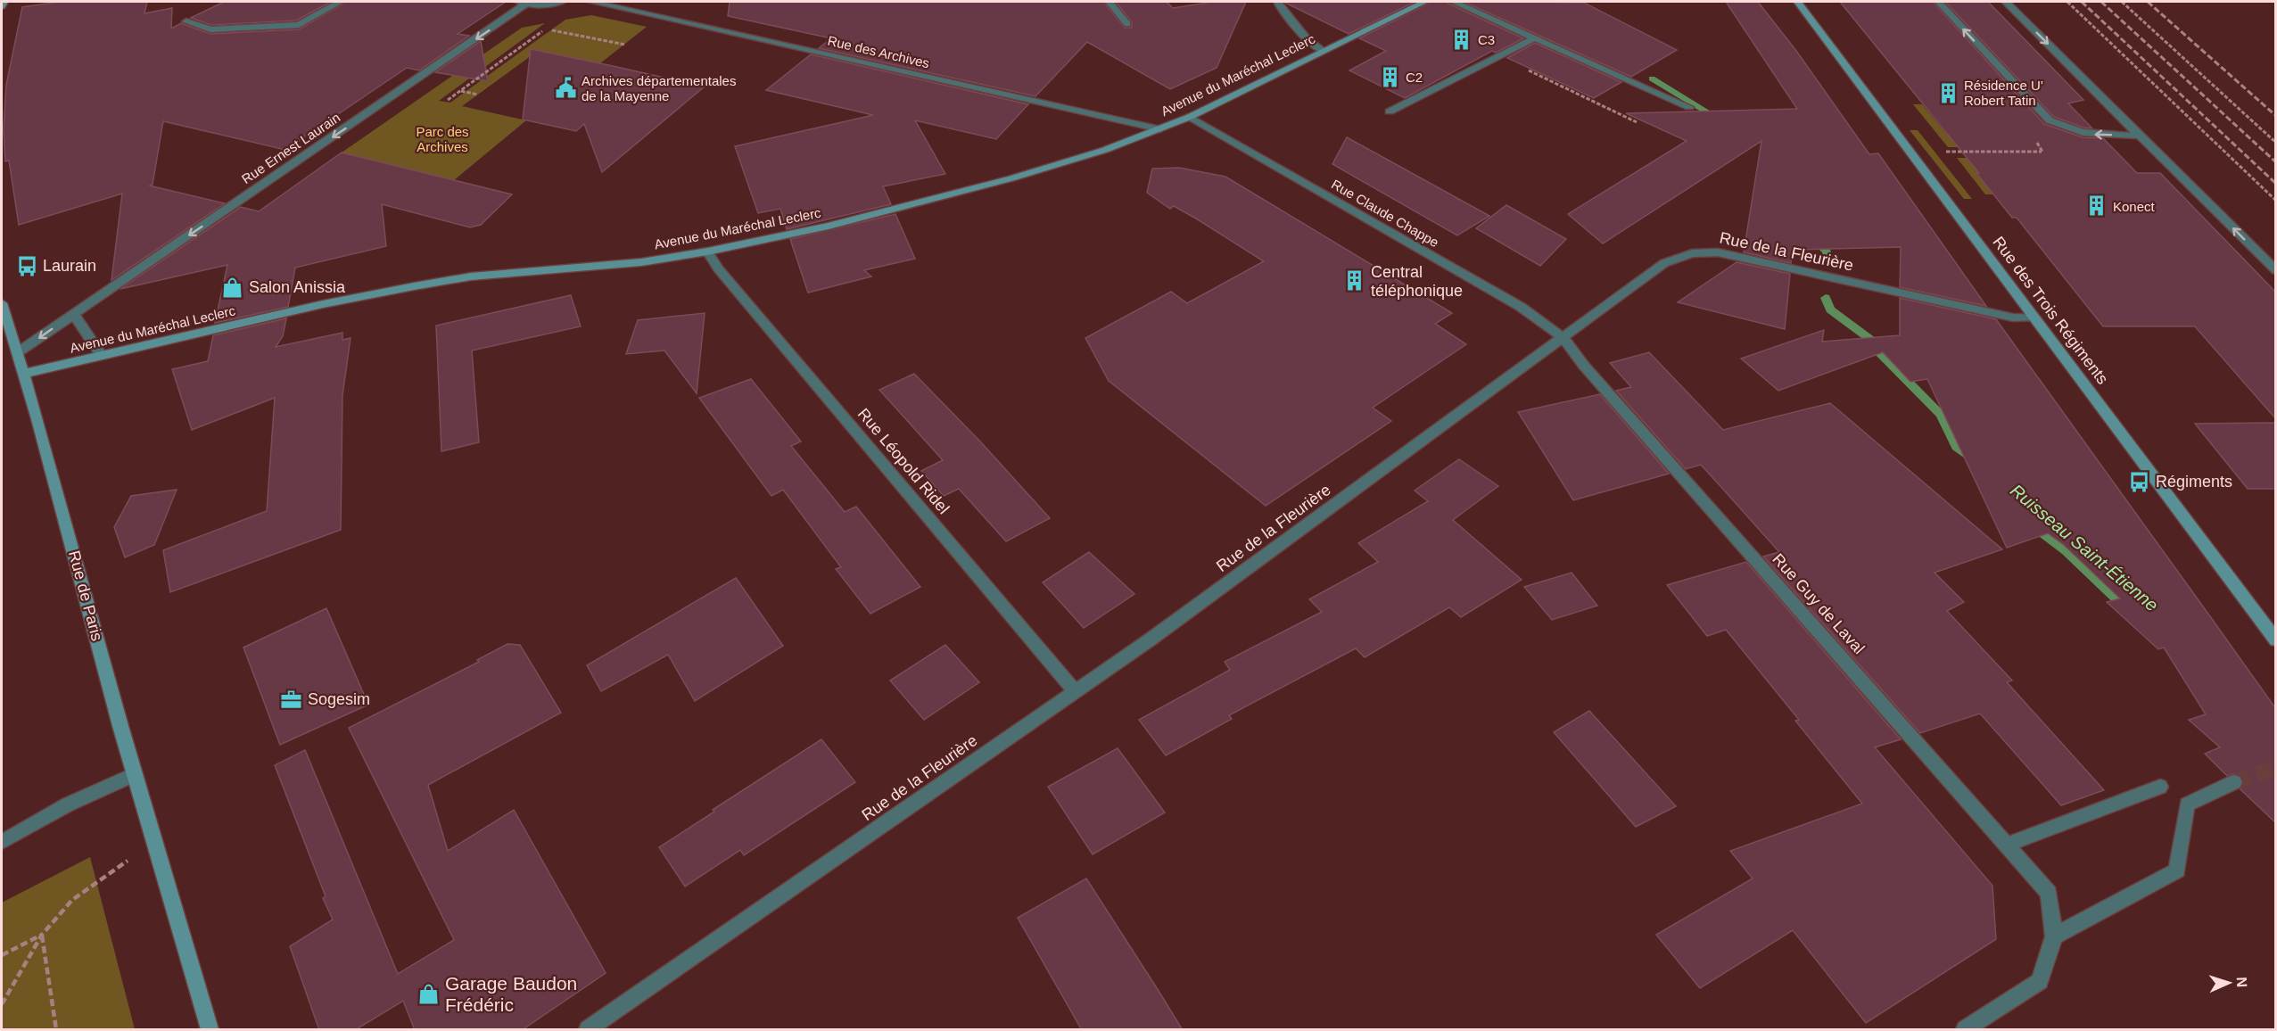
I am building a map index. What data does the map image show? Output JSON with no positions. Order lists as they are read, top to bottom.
{
  "streets": {
    "main road": ["Avenue du Maréchal Leclerc", "Rue des Trois Régiments", "Rue de Paris"],
    "street": [
      "Rue des Archives",
      "Rue Ernest Laurain",
      "Rue Claude Chappe",
      "Rue de la Fleurière",
      "Rue Léopold Ridel",
      "Rue Guy de Laval"
    ]
  },
  "crossings": [
    ["Rue des Archives", "Avenue du Maréchal Leclerc"],
    ["Avenue du Maréchal Leclerc", "Rue Claude Chappe"],
    ["Avenue du Maréchal Leclerc", "Rue Léopold Ridel"],
    ["Avenue du Maréchal Leclerc", "Rue de Paris"],
    ["Rue Ernest Laurain", "Rue de Paris"],
    ["Rue Claude Chappe", "Rue de la Fleurière"],
    ["Rue Claude Chappe", "Rue Guy de Laval"],
    ["Rue de la Fleurière", "Rue des Trois Régiments"],
    ["Rue de la Fleurière", "Rue Léopold Ridel"],
    ["Rue de la Fleurière", "Rue Guy de Laval"]
  ],
  "one_way": ["Rue Ernest Laurain"],
  "water": ["Ruisseau Saint-Étienne"],
  "parks": ["Parc des Archives"],
  "places": {
    "building": [
      "C3",
      "C2",
      "Résidence U' Robert Tatin",
      "Konect",
      "Central téléphonique"
    ],
    "public building": ["Archives départementales de la Mayenne"],
    "bus stop": ["Laurain", "Régiments"],
    "shop": ["Salon Anissia", "Garage Baudon Frédéric"],
    "office": ["Sogesim"]
  },
  "north": "right"
}
